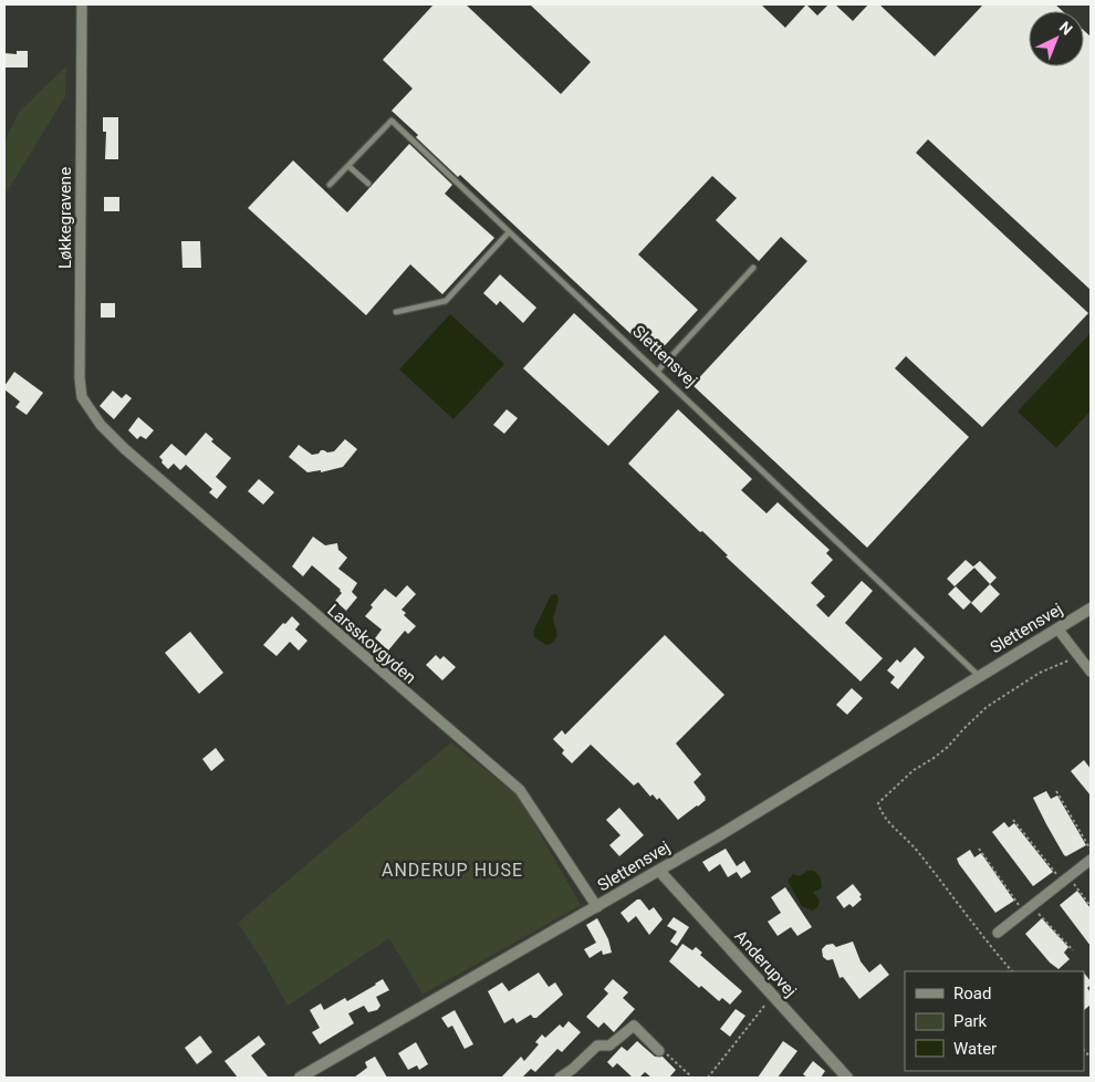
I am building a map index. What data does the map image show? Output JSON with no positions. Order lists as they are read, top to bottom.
{
  "streets": {
    "street": [
      "Løkkegravene",
      "Slettensvej",
      "Larsskovgyden",
      "Anderupvej"
    ]
  },
  "crossings": [
    ["Løkkegravene", "Larsskovgyden"],
    ["Slettensvej", "Larsskovgyden"],
    ["Slettensvej", "Anderupvej"]
  ],
  "districts": ["ANDERUP HUSE"],
  "legend": ["Road", "Park", "Water"],
  "north": "top right"
}
